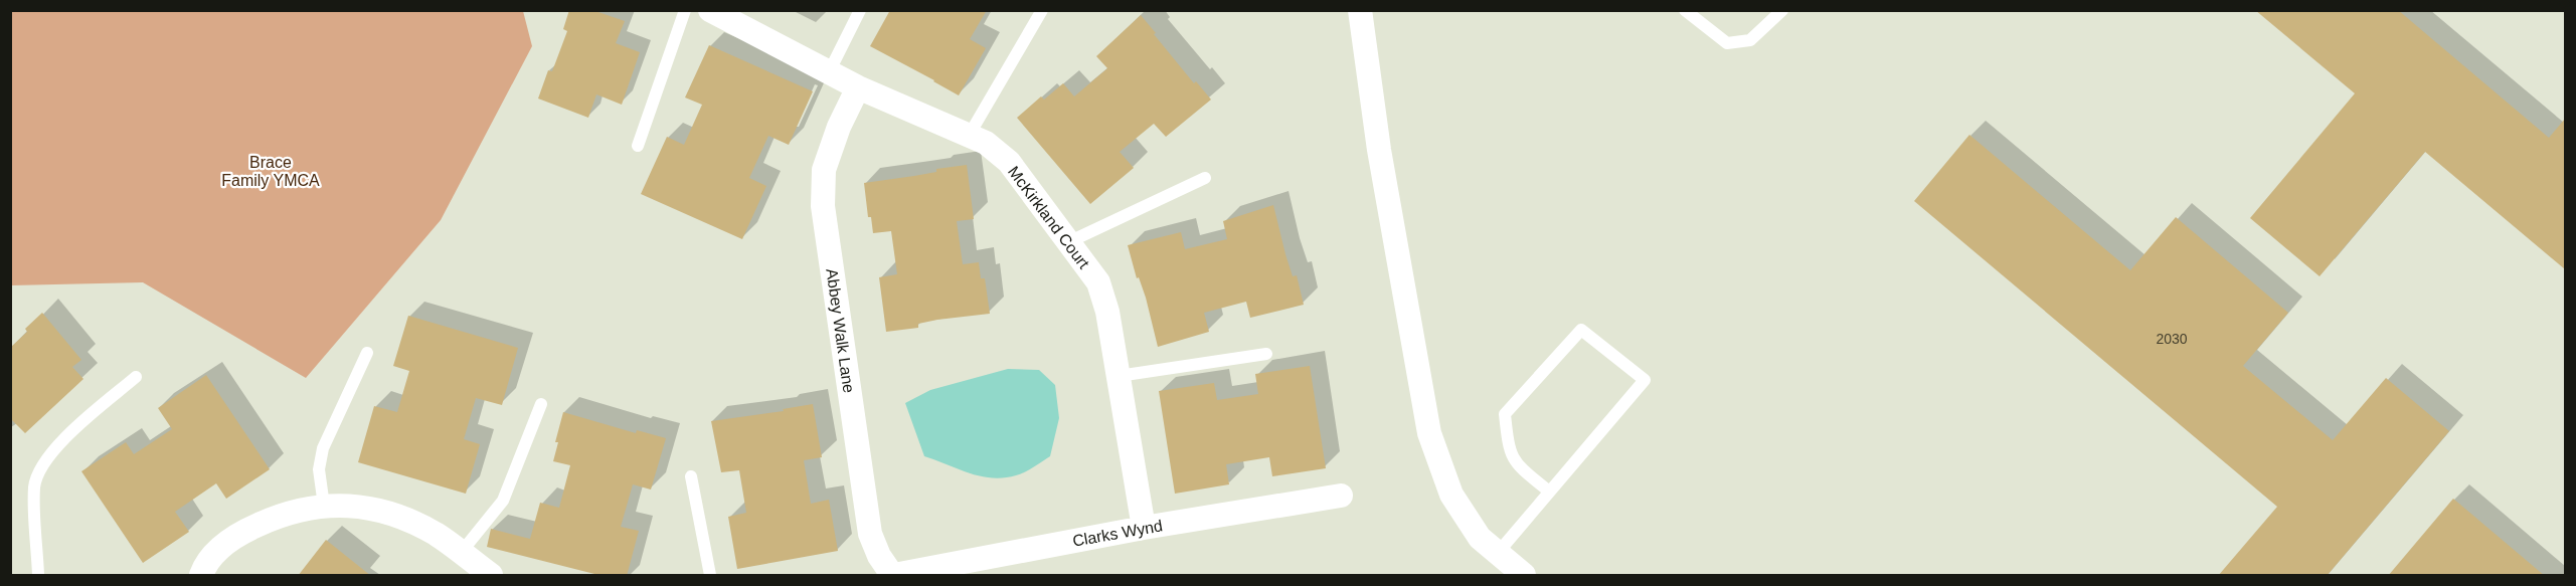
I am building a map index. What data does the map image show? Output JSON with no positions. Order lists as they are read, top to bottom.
{
  "streets": {
    "street": ["McKirkland Court", "Abbey Walk Lane", "Clarks Wynd"]
  },
  "crossings": [
    ["McKirkland Court", "Abbey Walk Lane"],
    ["McKirkland Court", "Clarks Wynd"],
    ["Abbey Walk Lane", "Clarks Wynd"]
  ],
  "parks": ["Brace Family YMCA"],
  "house_numbers": ["2030"]
}
